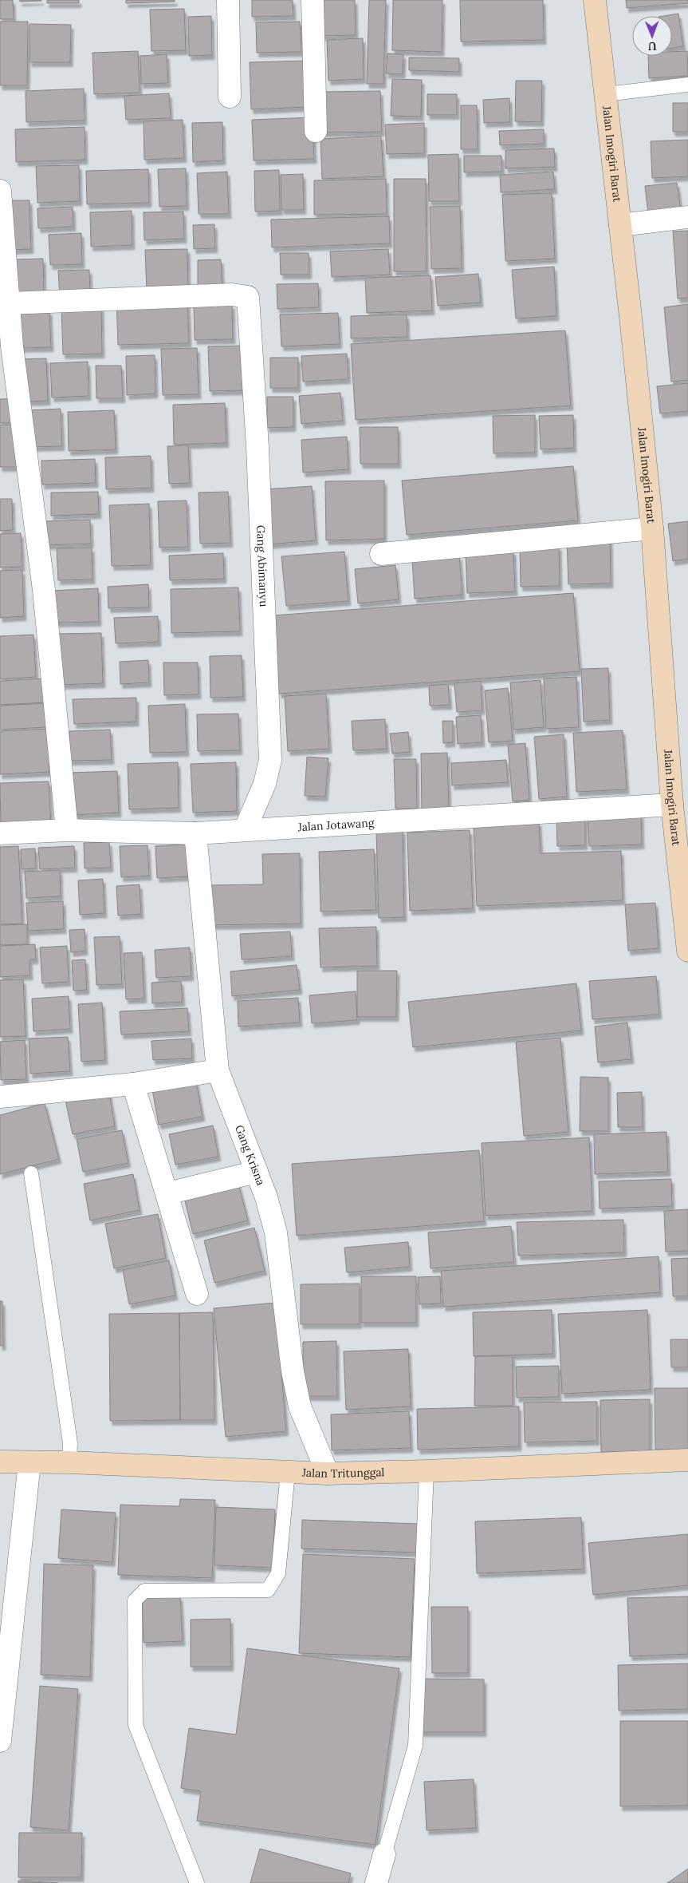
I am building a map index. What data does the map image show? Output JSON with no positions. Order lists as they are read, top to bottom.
{
  "streets": {
    "main road": ["Jalan Imogiri Barat", "Jalan Tritunggal"],
    "street": ["Gang Abimanyu", "Jalan Jotawang", "Gang Krisna"]
  },
  "crossings": [
    ["Jalan Imogiri Barat", "Jalan Jotawang"],
    ["Gang Abimanyu", "Jalan Jotawang"],
    ["Jalan Jotawang", "Gang Krisna"],
    ["Gang Krisna", "Jalan Tritunggal"]
  ],
  "north": "bottom"
}
